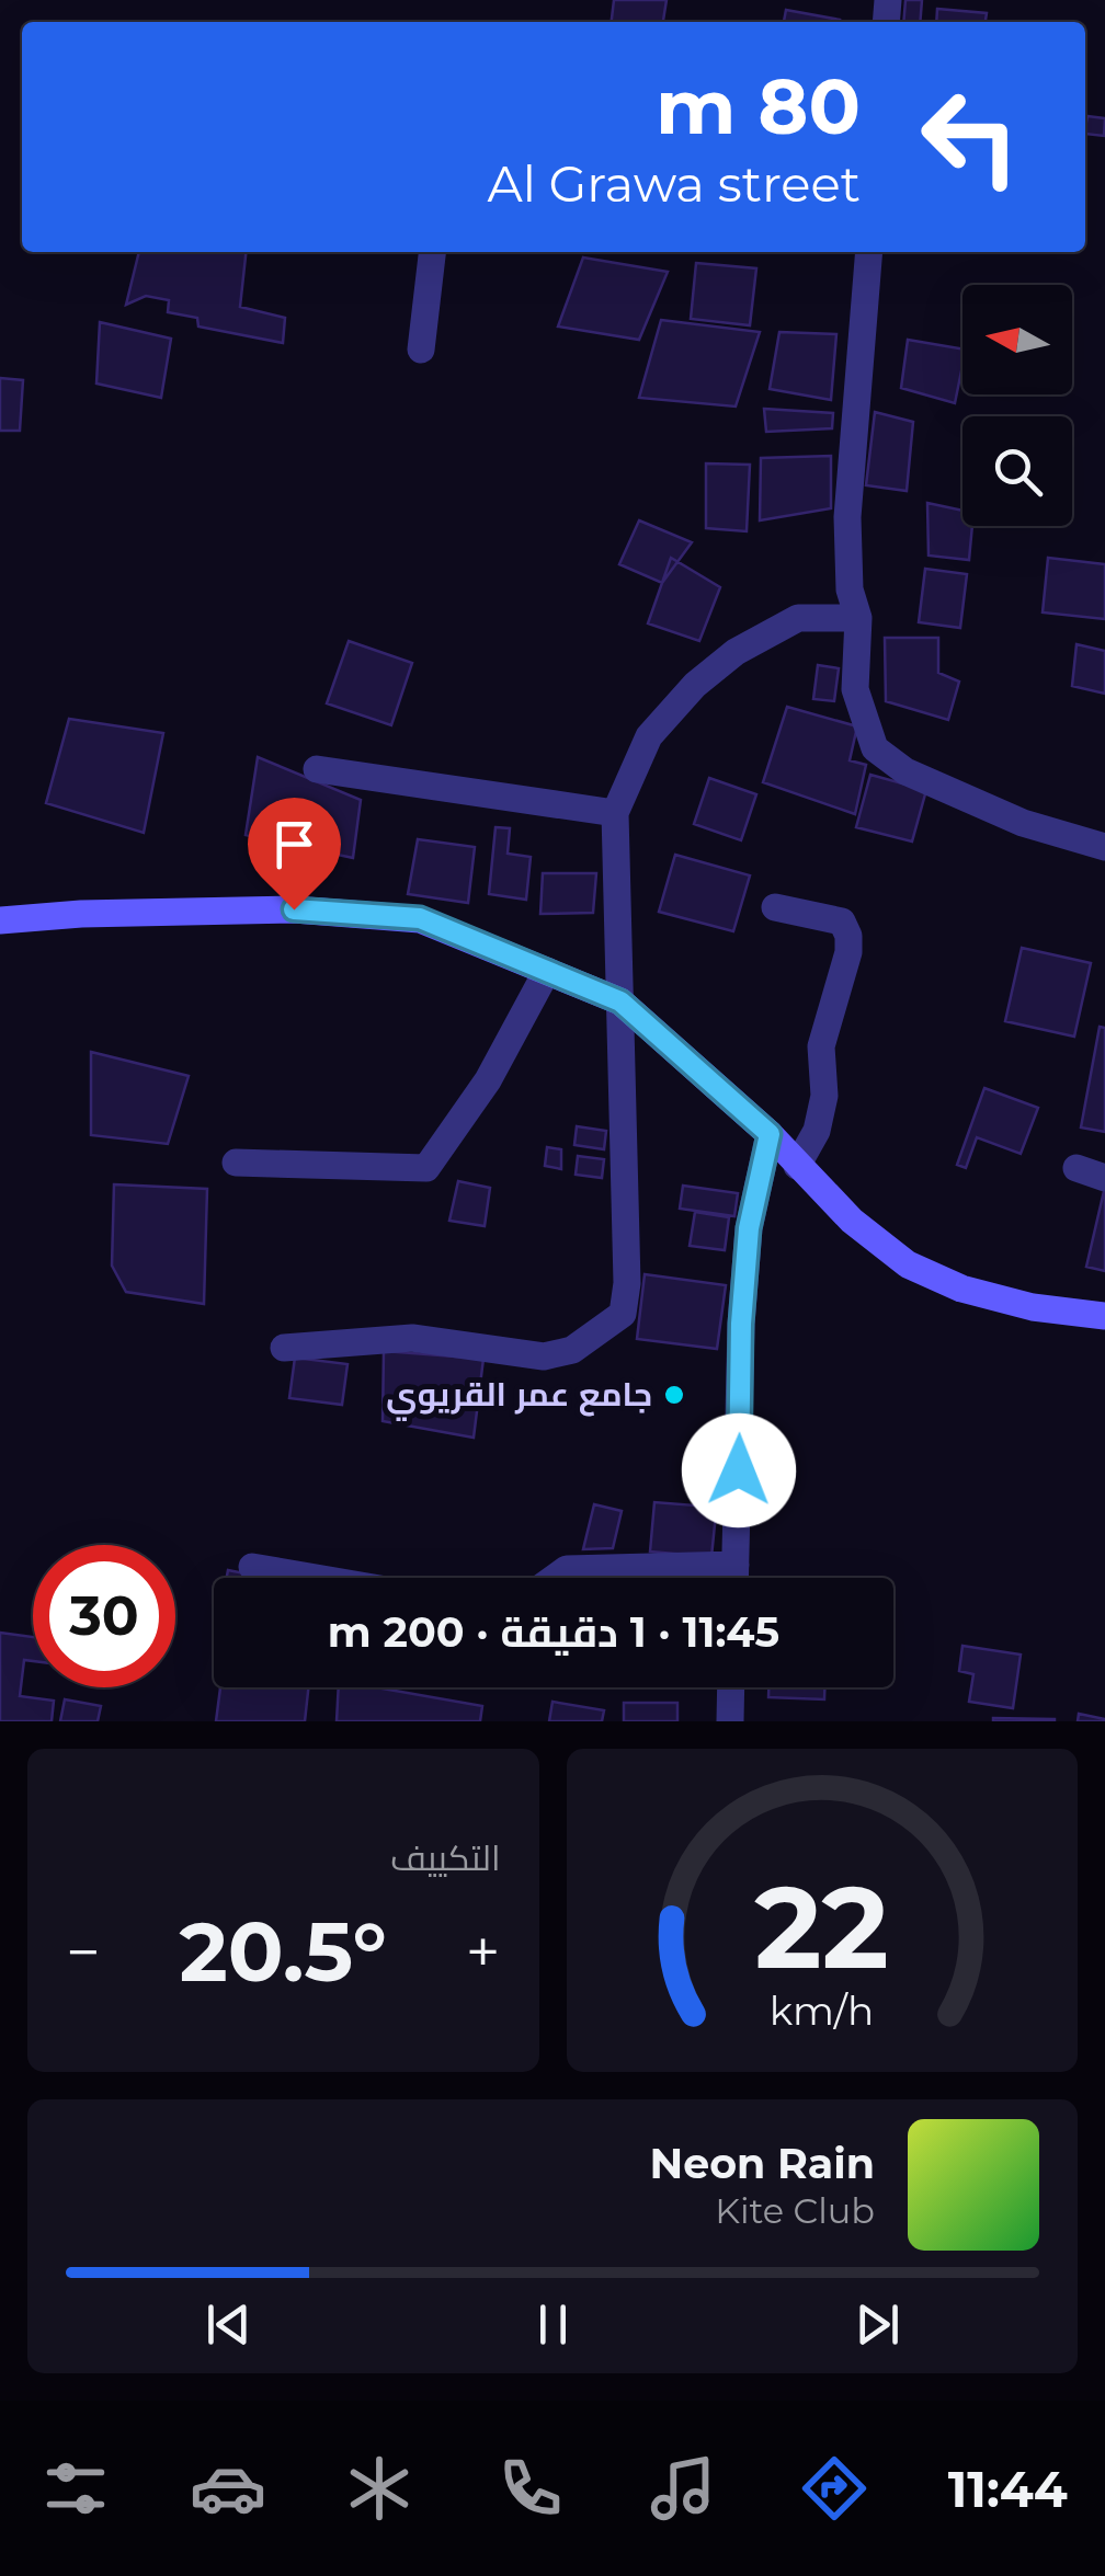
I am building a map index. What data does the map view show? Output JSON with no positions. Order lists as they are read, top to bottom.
{
  "places": ["جامع عمر القريوي"],
  "north": "left",
  "page": {
    "turn": ["80 m", "Al Grawa street"],
    "limit": "30",
    "trip": "11:45 · 1 دقيقة · 200 m",
    "tile": "التكييف",
    "heat": ["−", "20.5°", "+"],
    "song": ["Neon Rain", "Kite Club"],
    "tabs": "11:44",
    "gauge": ["22", "km/h"]
  }
}
